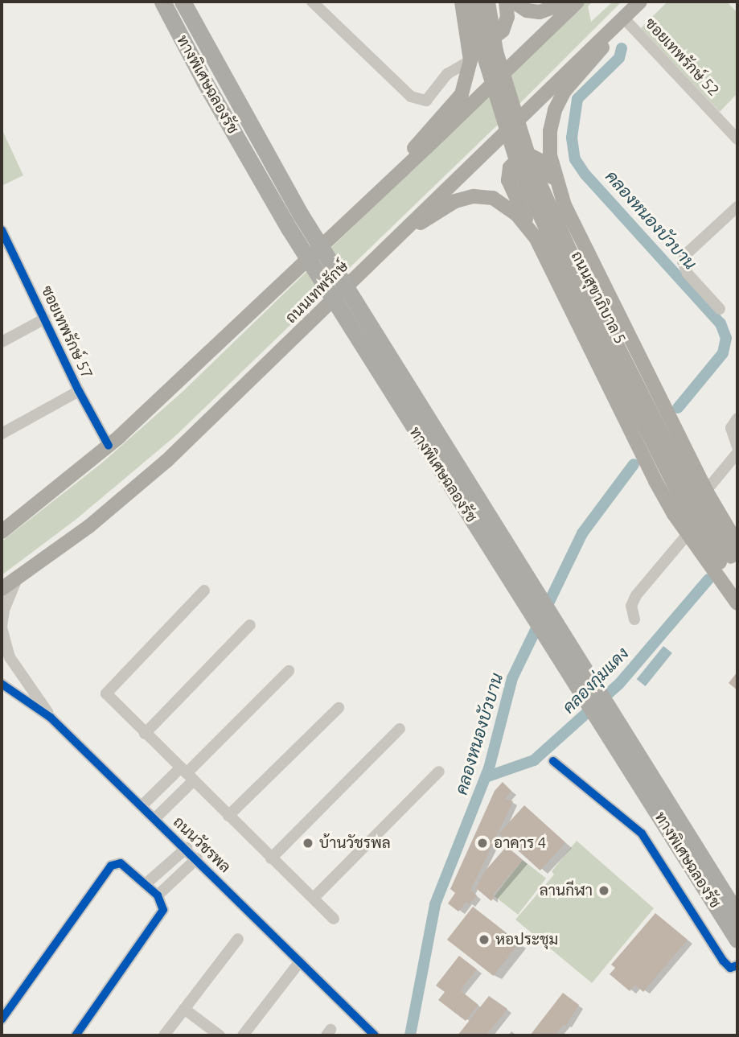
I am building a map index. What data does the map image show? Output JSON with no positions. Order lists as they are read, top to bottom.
{
  "streets": {
    "highway": ["ทางพิเศษฉลองรัช"],
    "main road": ["ถนนเทพรักษ์", "ถนนสุขาภิบาล 5"],
    "street": ["ซอยเทพรักษ์ 52", "ซอยเทพรักษ์ 57", "ถนนวัชรพล"]
  },
  "crossings": [
    ["ซอยเทพรักษ์ 52", "ถนนสุขาภิบาล 5"],
    ["ถนนเทพรักษ์", "ถนนสุขาภิบาล 5"],
    ["ถนนเทพรักษ์", "ซอยเทพรักษ์ 57"],
    ["ถนนเทพรักษ์", "ถนนวัชรพล"]
  ],
  "water": ["คลองหนองบัวบาน", "คลองกุ่มแดง"],
  "places": [
    "บ้านวัชรพล",
    "อาคาร 4",
    "ลานกีฬา",
    "หอประชุม"
  ]
}
